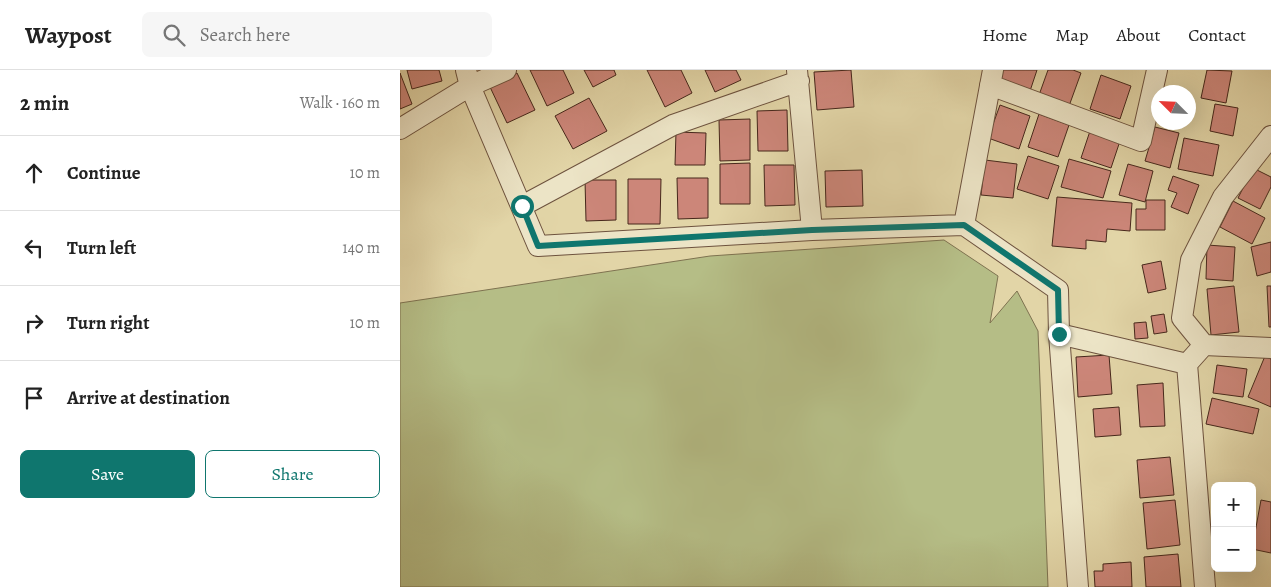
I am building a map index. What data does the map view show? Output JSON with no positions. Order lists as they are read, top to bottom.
{
  "north": "top left",
  "page": {
    "header": "Waypost",
    "search": "Search here",
    "nav": [
      "Home",
      "Map",
      "About",
      "Contact"
    ],
    "heading": ["2 min", "Walk · 160 m"],
    "list": [
      ["Continue", "10 m"],
      ["Turn left", "140 m"],
      ["Turn right", "10 m"],
      "Arrive at destination"
    ],
    "buttons": ["Save", "Share"],
    "map_buttons": ["+", "−"]
  }
}
